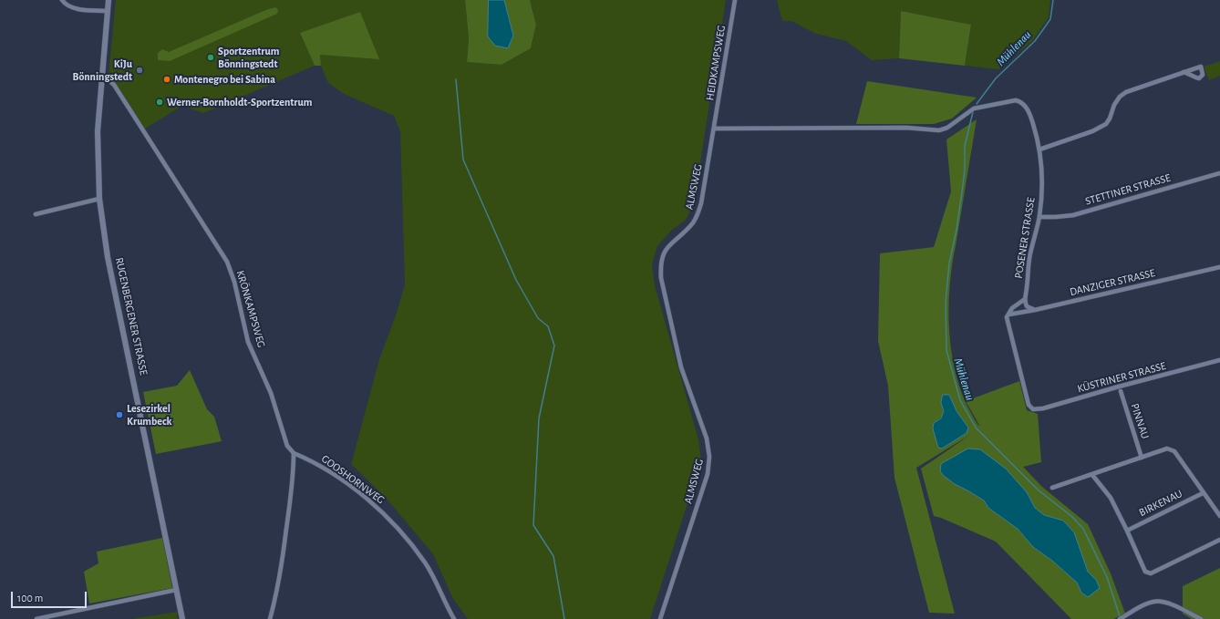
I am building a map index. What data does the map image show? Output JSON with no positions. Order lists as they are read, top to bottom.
{
  "streets": {
    "main road": ["RUGENBERGENER STRASSE"],
    "street": [
      "HEIDKAMPSWEG",
      "ALMSWEG",
      "STETTINER STRASSE",
      "POSENER STRASSE",
      "DANZIGER STRASSE",
      "KRÖNKAMPSWEG",
      "KÜSTRINER STRASSE",
      "PINNAU",
      "GOOSHORNWEG",
      "BIRKENAU"
    ]
  },
  "crossings": [
    ["HEIDKAMPSWEG", "ALMSWEG"],
    ["HEIDKAMPSWEG", "POSENER STRASSE"],
    ["ALMSWEG", "POSENER STRASSE"],
    ["STETTINER STRASSE", "POSENER STRASSE"],
    ["DANZIGER STRASSE", "KÜSTRINER STRASSE"],
    ["KRÖNKAMPSWEG", "RUGENBERGENER STRASSE"],
    ["KRÖNKAMPSWEG", "GOOSHORNWEG"]
  ],
  "water": ["Mühlenau"],
  "places": [
    "Sportzentrum Bönningstedt",
    "KiJu Bönningstedt",
    "Montenegro bei Sabina",
    "Werner-Bornholdt-Sportzentrum",
    "Lesezirkel Krumbeck"
  ],
  "scale_bar": "100 m"
}
